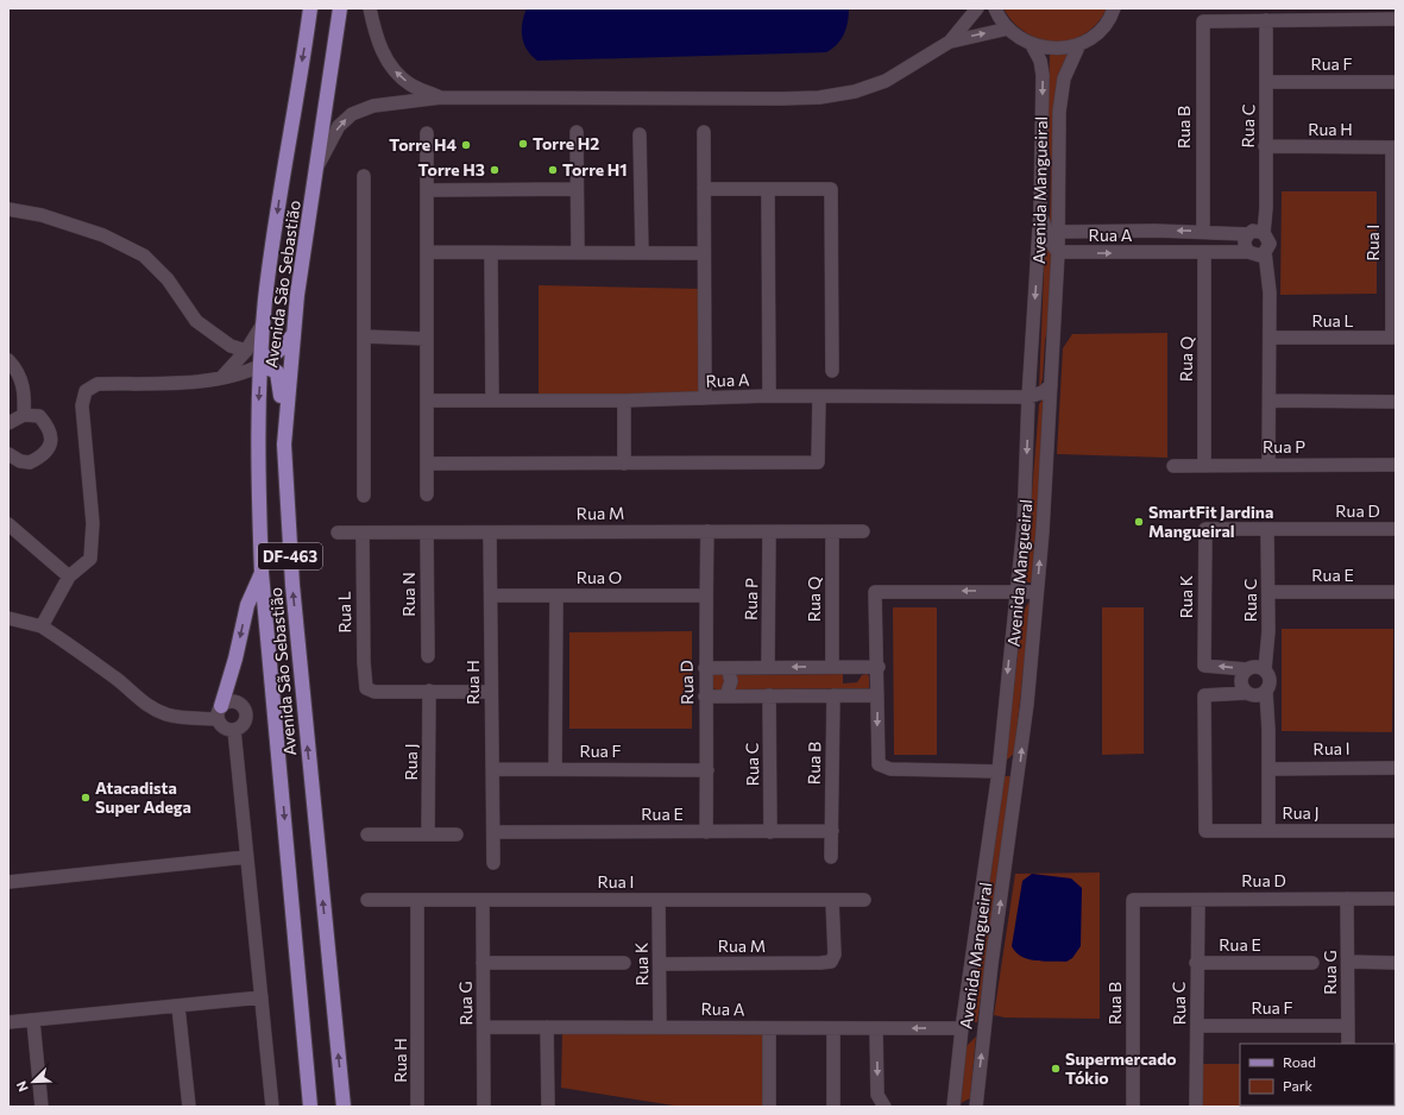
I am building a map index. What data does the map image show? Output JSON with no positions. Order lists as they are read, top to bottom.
{
  "streets": {
    "main road": ["Avenida São Sebastião", "DF-463"],
    "street": [
      "Rua F",
      "Rua C",
      "Rua B",
      "Rua H",
      "Avenida Mangueiral",
      "Rua A",
      "Rua I",
      "Rua L",
      "Rua Q",
      "Rua P",
      "Rua D",
      "Rua M",
      "Rua E",
      "Rua O",
      "Rua N",
      "Rua K",
      "Rua J",
      "Rua G"
    ]
  },
  "crossings": [
    ["Rua F", "Rua C"],
    ["Rua F", "Rua H"],
    ["Rua F", "Rua D"],
    ["Rua F", "Rua G"],
    ["Rua C", "Rua B"],
    ["Rua C", "Rua H"],
    ["Rua C", "Rua A"],
    ["Rua C", "Rua D"],
    ["Rua C", "Rua E"],
    ["Rua C", "Rua K"],
    ["Rua C", "Rua J"],
    ["Rua B", "Rua A"],
    ["Rua B", "Rua D"],
    ["Rua B", "Rua E"],
    ["Rua H", "Rua I"],
    ["Rua H", "Rua M"],
    ["Rua H", "Rua E"],
    ["Rua H", "Rua O"],
    ["Avenida Mangueiral", "Rua A"],
    ["Rua A", "Rua Q"],
    ["Rua A", "Rua K"],
    ["Rua A", "Rua G"],
    ["Rua I", "Rua L"],
    ["Rua I", "Rua M"],
    ["Rua I", "Rua K"],
    ["Rua I", "Rua G"],
    ["Rua L", "Rua M"],
    ["Rua L", "Rua J"],
    ["Rua Q", "Rua P"],
    ["Rua Q", "Rua M"],
    ["Rua P", "Rua M"],
    ["Rua D", "Rua M"],
    ["Rua D", "Rua E"],
    ["Rua D", "Rua O"],
    ["Rua D", "Rua K"],
    ["Rua D", "Rua G"],
    ["Rua M", "Rua N"],
    ["Rua M", "Rua K"],
    ["Rua K", "Rua J"]
  ],
  "one_way": ["Rua K"],
  "places": [
    "Torre H2",
    "Torre H4",
    "Torre H3",
    "Torre H1",
    "SmartFit Jardina Mangueiral",
    "Atacadista Super Adega",
    "Supermercado Tókio"
  ],
  "legend": ["Road", "Park"],
  "north": "bottom left"
}
